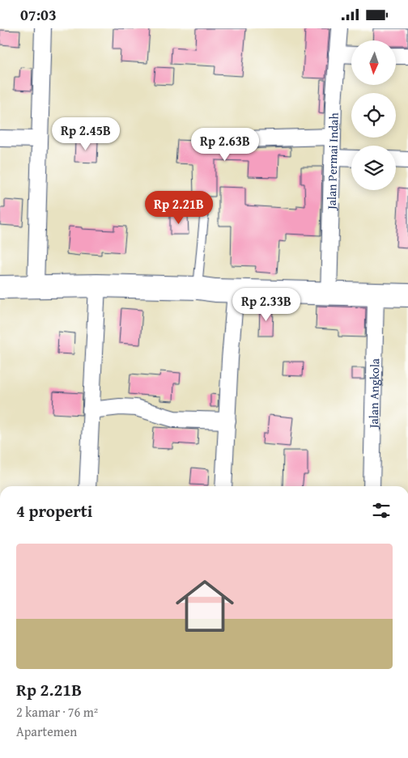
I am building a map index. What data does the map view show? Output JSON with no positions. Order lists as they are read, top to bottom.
{
  "streets": {
    "street": ["Jalan Permai Indah", "Jalan Angkola"]
  },
  "north": "bottom",
  "page": {
    "status": "07:03",
    "price": [
      "Rp 2.45B",
      "Rp 2.63B",
      "Rp 2.21B",
      "Rp 2.33B"
    ],
    "heading": "4 properti",
    "list": [
      {
        "name": "Rp 2.21B",
        "note": "2 kamar · 76 m² · Apartemen"
      }
    ]
  }
}
